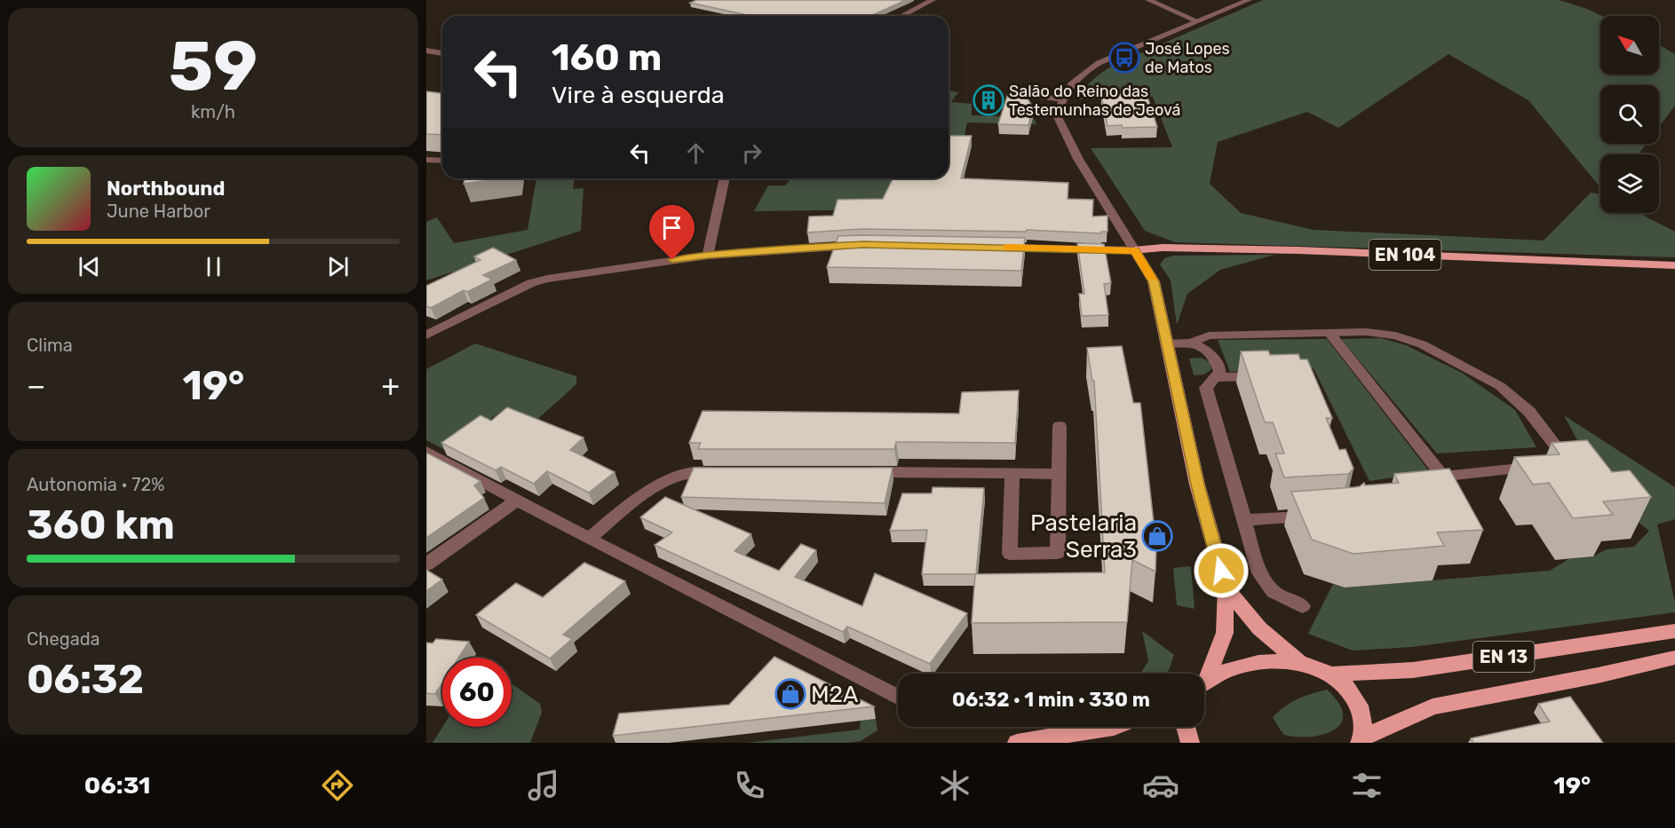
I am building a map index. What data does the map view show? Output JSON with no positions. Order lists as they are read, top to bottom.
{
  "streets": {
    "main road": ["EN 104", "EN 13"]
  },
  "places": {
    "bus stop": ["José Lopes de Matos"],
    "building": ["Salão do Reino das Testemunhas de Jeová"],
    "shop": ["Pastelaria Serra3", "M2A"]
  },
  "north": "top left",
  "page": {
    "tile": [
      ["59", "km/h"],
      "Clima",
      ["Autonomia · 72%", "360 km"],
      ["Chegada", "06:32"]
    ],
    "turn": ["160 m", "Vire à esquerda"],
    "song": ["Northbound", "June Harbor"],
    "heat": ["−", "19°", "+"],
    "limit": "60",
    "trip": "06:32 · 1 min · 330 m",
    "tabs": ["06:31", "19°"]
  }
}
